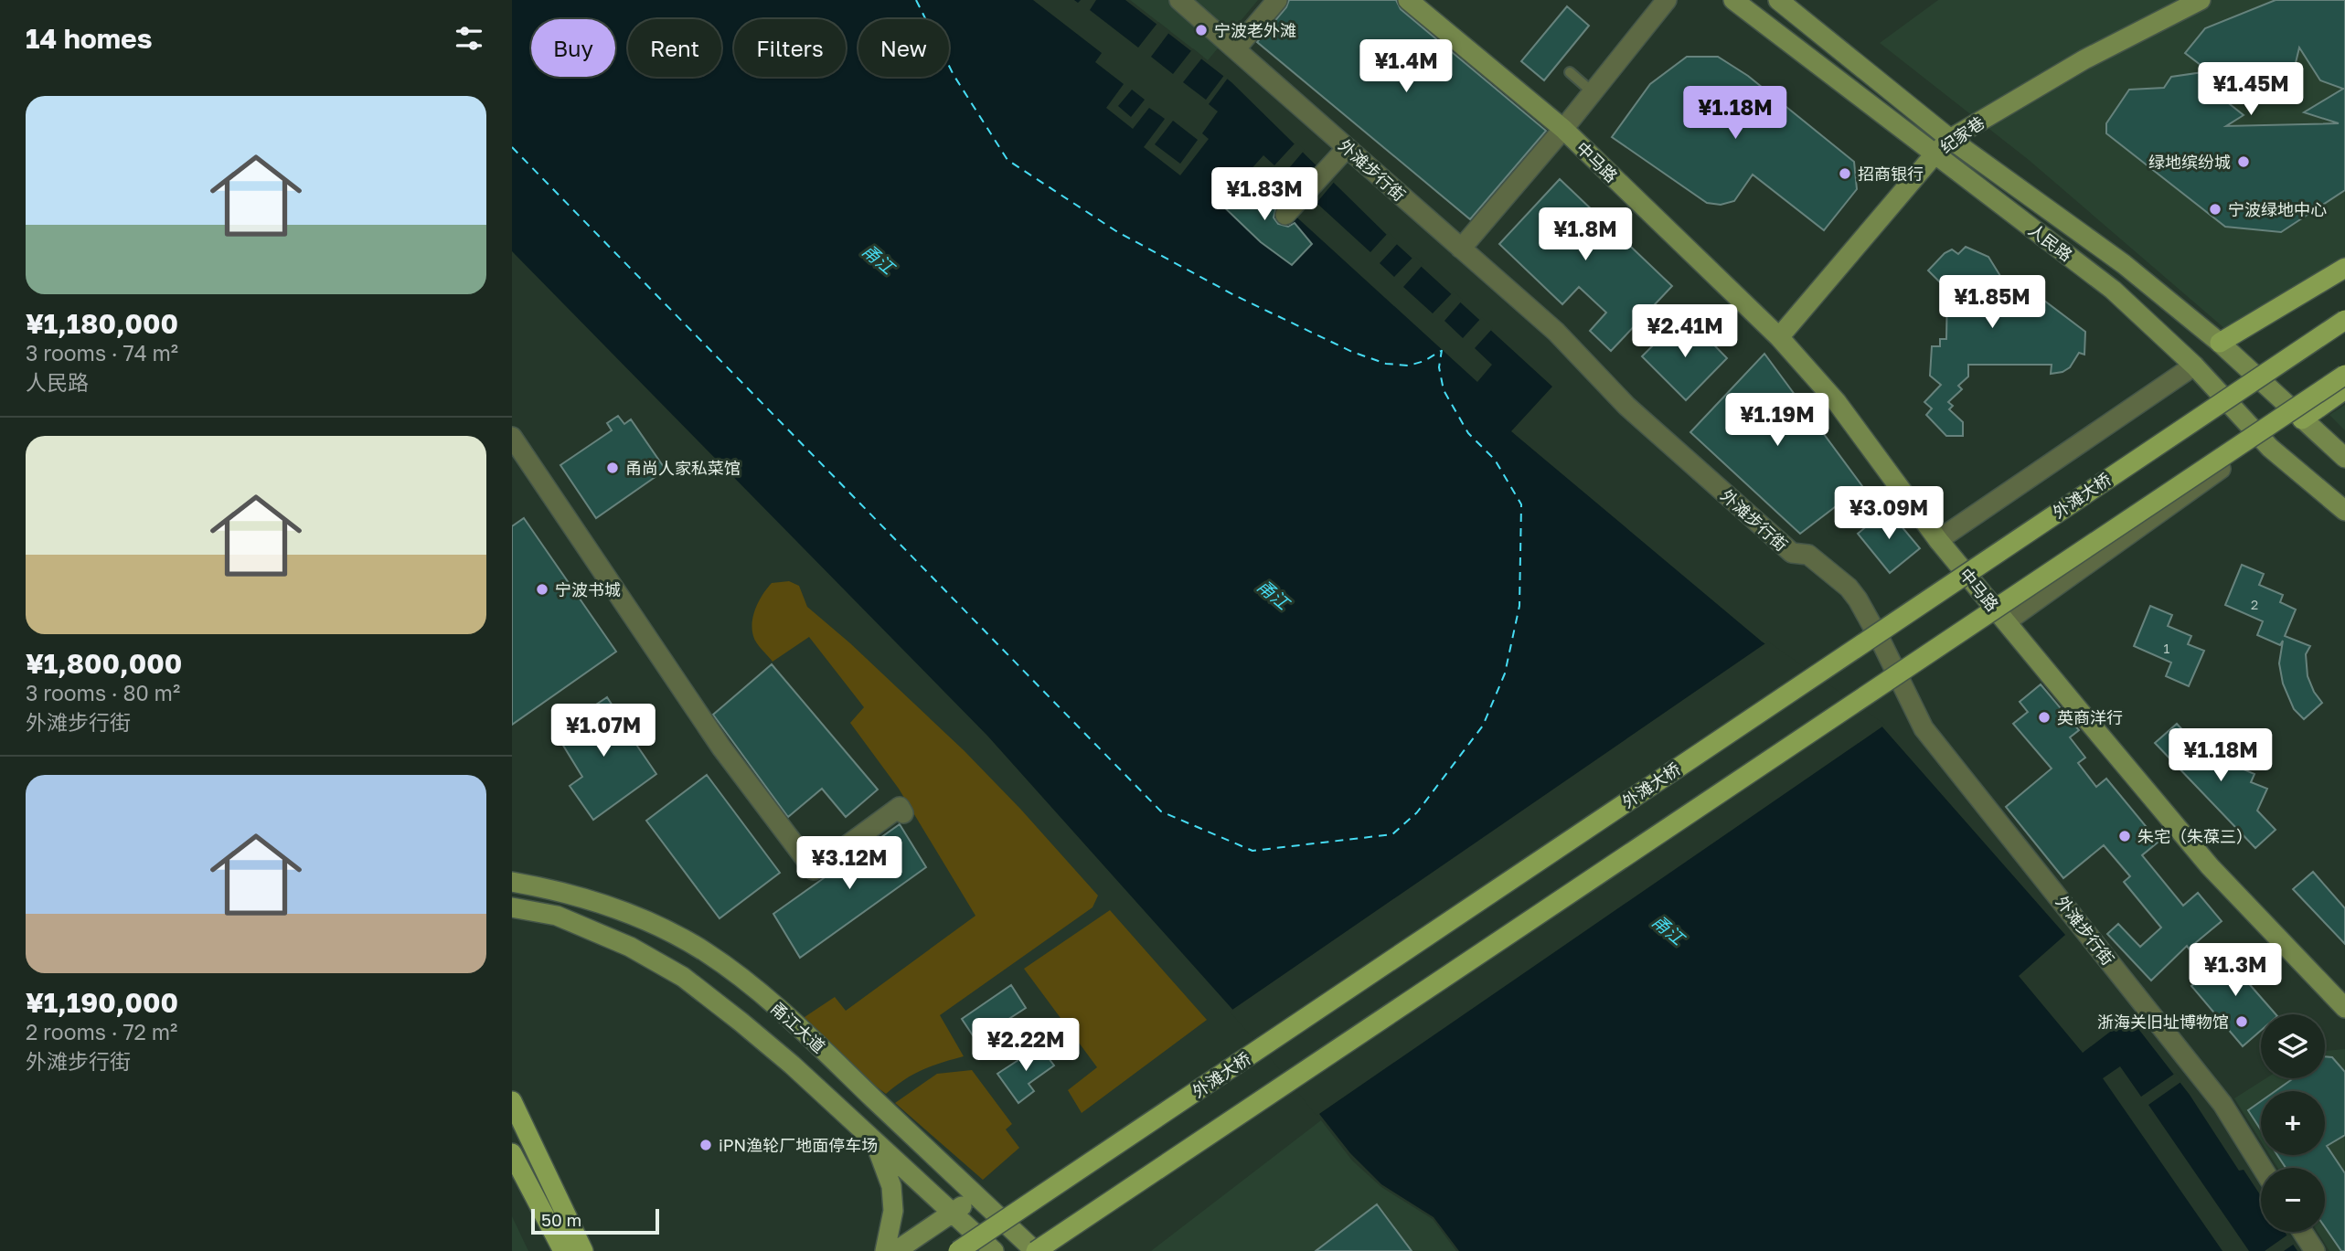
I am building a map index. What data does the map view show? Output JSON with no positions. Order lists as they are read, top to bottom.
{
  "streets": {
    "main road": ["外滩大桥"],
    "street": [
      "纪家巷",
      "中马路",
      "外滩步行街",
      "人民路",
      "甬江大道"
    ]
  },
  "crossings": [
    ["纪家巷", "中马路"],
    ["纪家巷", "人民路"]
  ],
  "water": ["甬江"],
  "places": [
    "宁波老外滩",
    "绿地缤纷城",
    "招商银行",
    "宁波绿地中心",
    "甬尚人家私菜馆",
    "宁波书城",
    "英商洋行",
    "朱宅（朱葆三）",
    "浙海关旧址博物馆",
    "iPN渔轮厂地面停车场"
  ],
  "house_numbers": ["2", "1"],
  "scale_bar": "50 m",
  "page": {
    "heading": "14 homes",
    "chip": [
      "Buy",
      "Rent",
      "Filters",
      "New"
    ],
    "price": [
      "¥1.4M",
      "¥1.45M",
      "¥1.18M",
      "¥1.83M",
      "¥1.8M",
      "¥1.85M",
      "¥2.41M",
      "¥1.19M",
      "¥3.09M",
      "¥1.07M",
      "¥1.18M",
      "¥3.12M",
      "¥1.3M",
      "¥2.22M"
    ],
    "list": [
      {
        "name": "¥1,180,000",
        "note": "3 rooms · 74 m² · 人民路"
      },
      {
        "name": "¥1,800,000",
        "note": "3 rooms · 80 m² · 外滩步行街"
      },
      {
        "name": "¥1,190,000",
        "note": "2 rooms · 72 m² · 外滩步行街"
      }
    ],
    "map_buttons": ["+", "−"],
    "scale": "50 m"
  }
}
